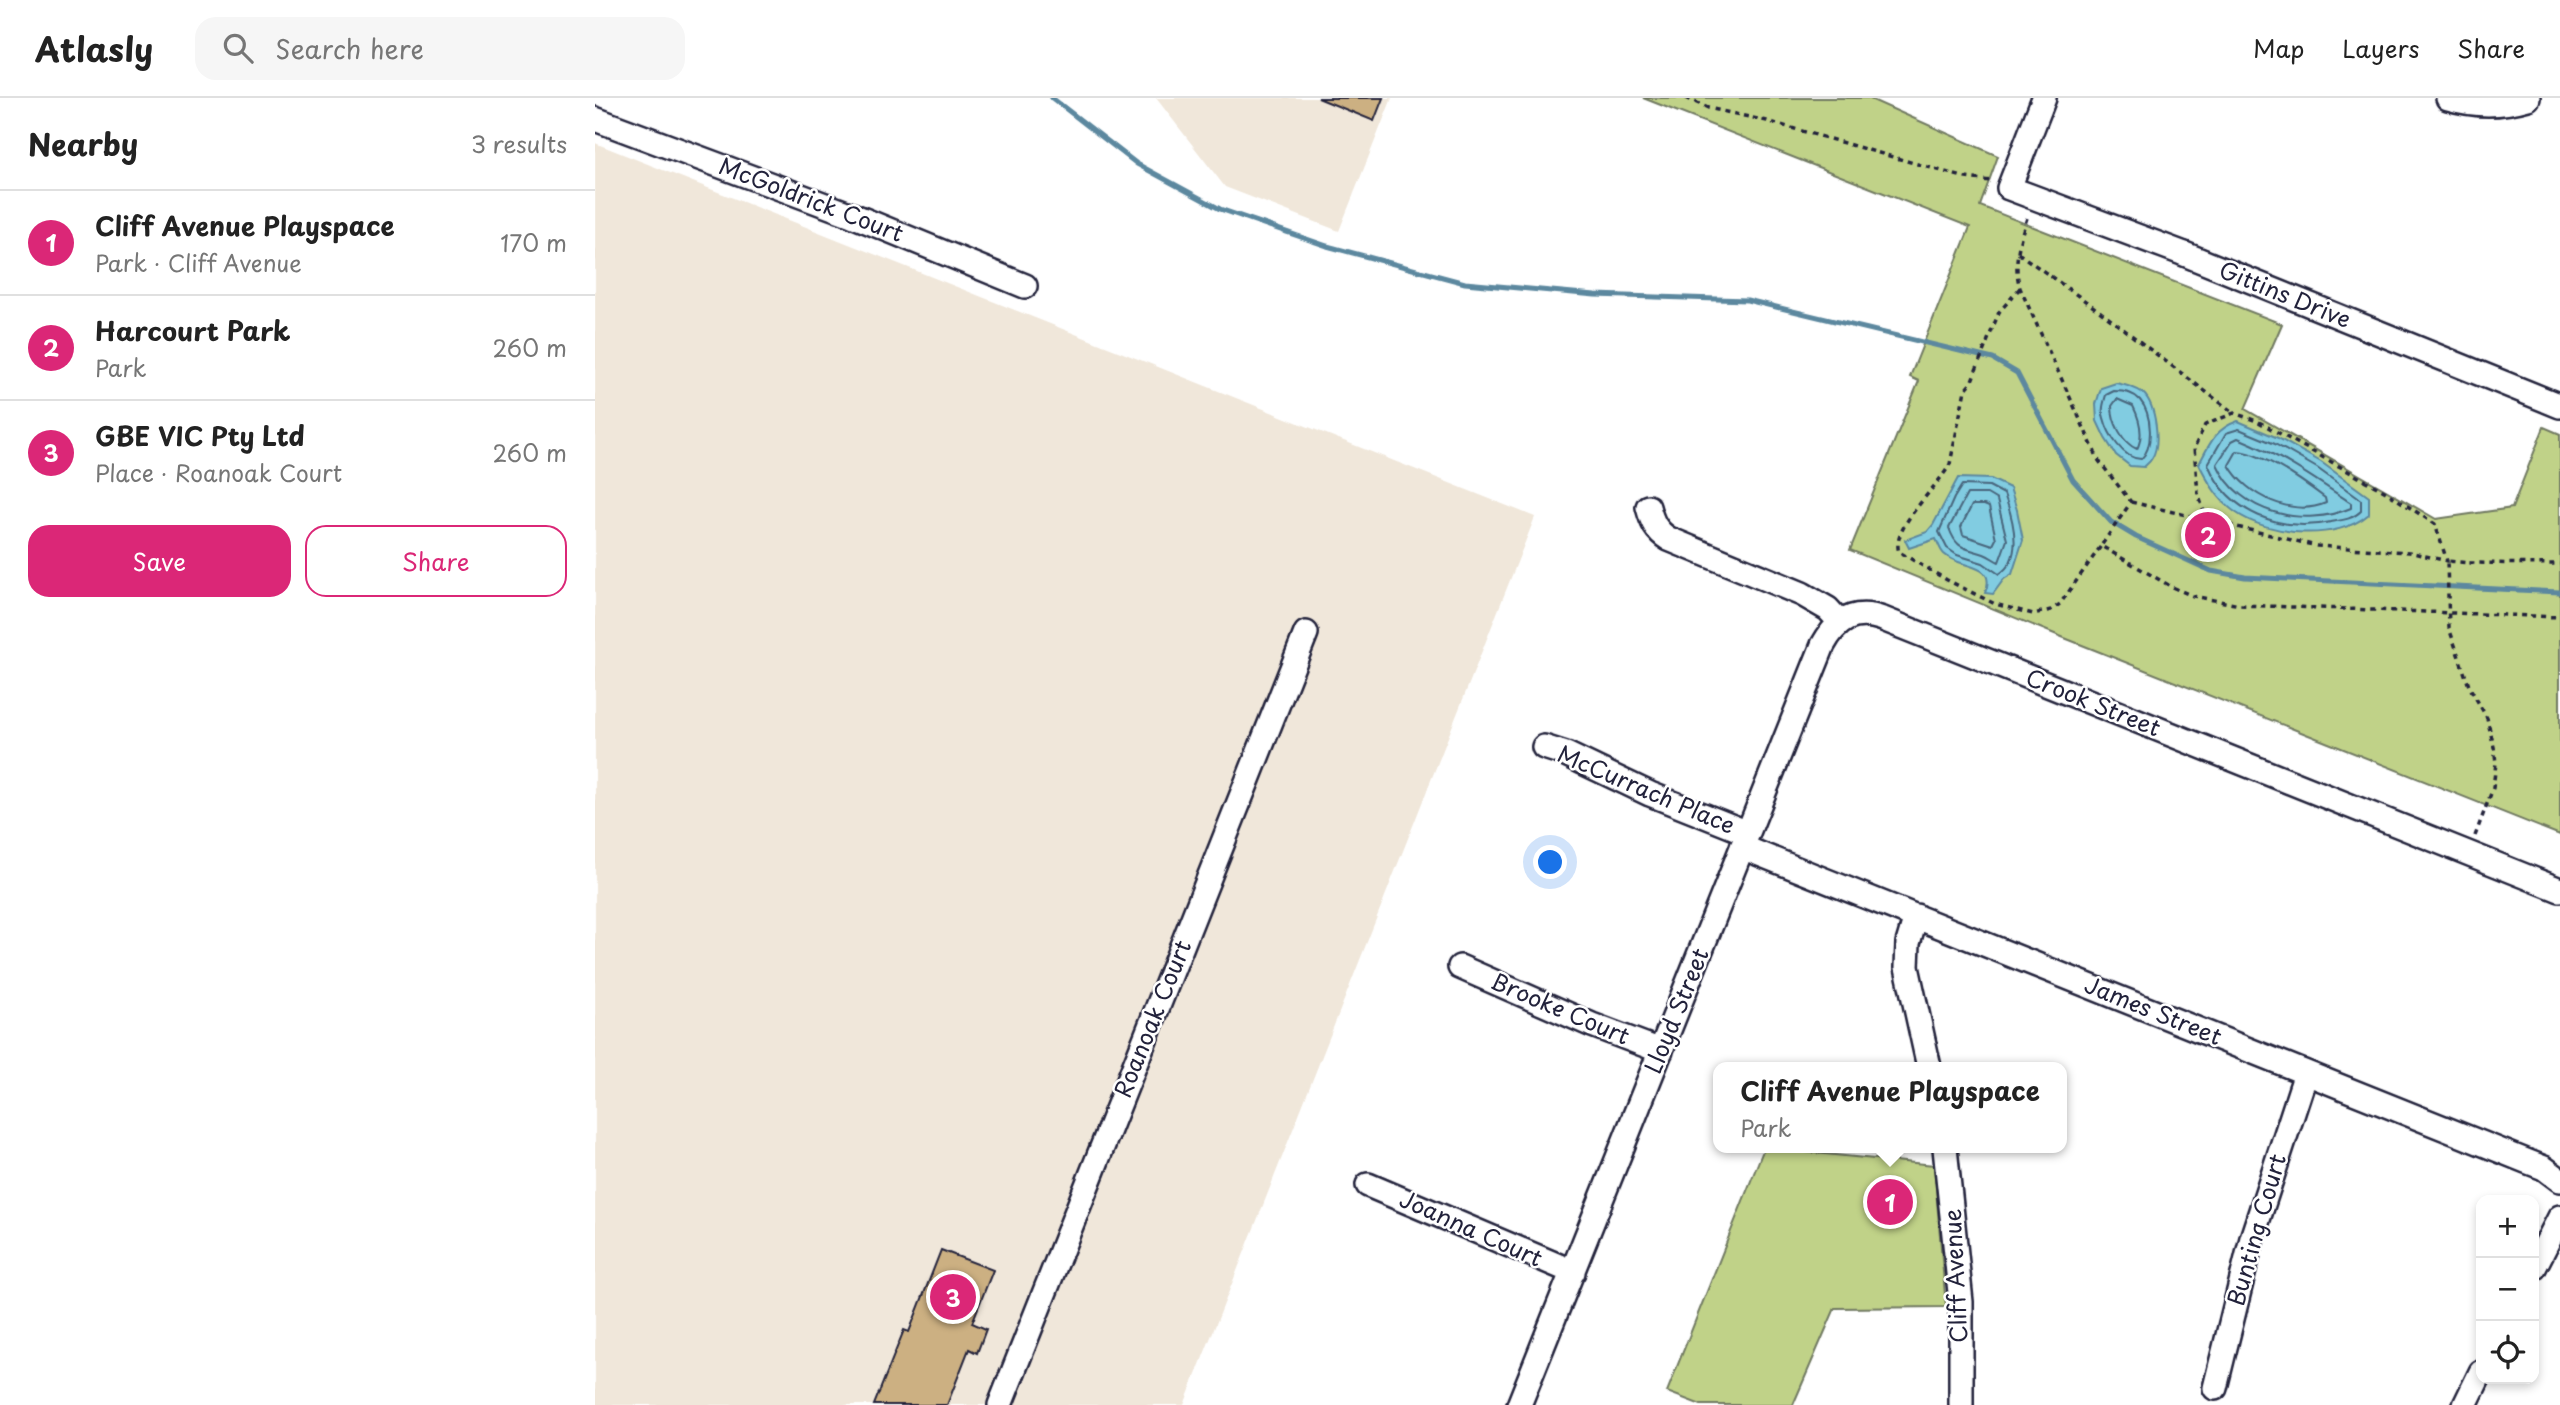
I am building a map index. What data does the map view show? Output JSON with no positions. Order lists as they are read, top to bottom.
{
  "streets": {
    "street": [
      "McGoldrick Court",
      "Gittins Drive",
      "Crook Street",
      "McCurrach Place",
      "Brooke Court",
      "Lloyd Street",
      "James Street",
      "Roanoak Court",
      "Joanna Court",
      "Bunting Court",
      "Cliff Avenue"
    ]
  },
  "crossings": [
    ["Crook Street", "Lloyd Street"],
    ["McCurrach Place", "Lloyd Street"],
    ["McCurrach Place", "James Street"],
    ["Brooke Court", "Lloyd Street"],
    ["Lloyd Street", "James Street"],
    ["Lloyd Street", "Joanna Court"],
    ["James Street", "Bunting Court"]
  ],
  "page": {
    "header": "Atlasly",
    "search": "Search here",
    "nav": ["Map", "Layers", "Share"],
    "heading": ["Nearby", "3 results"],
    "list": [
      {
        "mark": "1",
        "name": "Cliff Avenue Playspace",
        "note": "Park · Cliff Avenue",
        "value": "170 m"
      },
      {
        "mark": "2",
        "name": "Harcourt Park",
        "note": "Park",
        "value": "260 m"
      },
      {
        "mark": "3",
        "name": "GBE VIC Pty Ltd",
        "note": "Place · Roanoak Court",
        "value": "260 m"
      }
    ],
    "buttons": ["Save", "Share"],
    "pins": ["2", "1", "3"],
    "popup": ["Cliff Avenue Playspace", "Park"],
    "map_buttons": ["+", "−"]
  }
}
